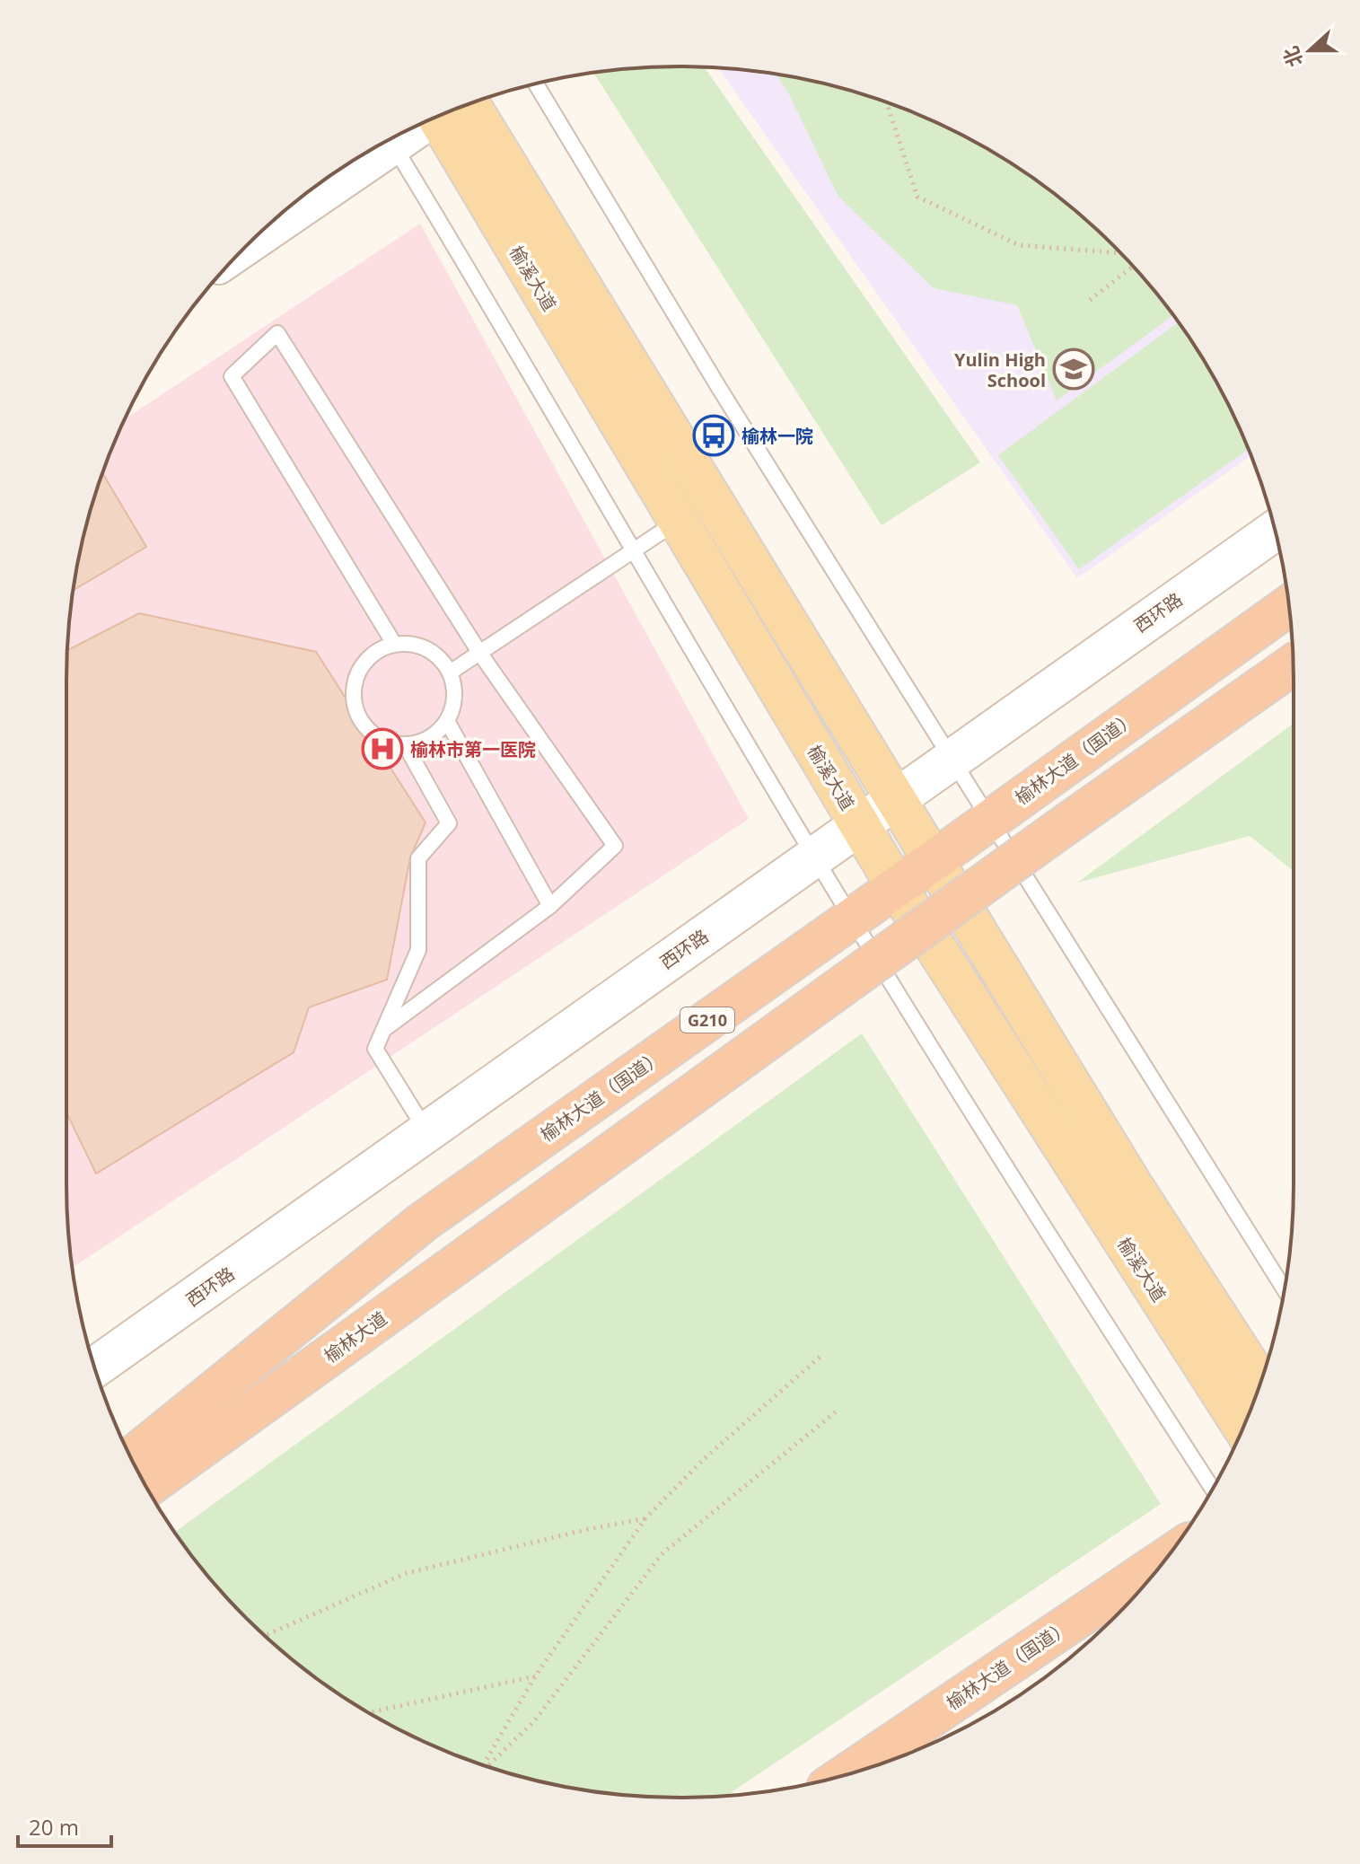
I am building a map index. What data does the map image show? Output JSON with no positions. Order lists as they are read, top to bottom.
{
  "streets": {
    "highway": ["榆林大道（国道）", "G210", "榆林大道"],
    "main road": ["榆溪大道", "西环路"]
  },
  "crossings": [
    ["榆溪大道", "西环路"],
    ["榆溪大道", "榆林大道（国道）"]
  ],
  "places": {
    "school or university": ["Yulin High School"],
    "bus stop": ["榆林一院"],
    "hospital": ["榆林市第一医院"]
  },
  "scale_bar": "20 m",
  "north": "left"
}
